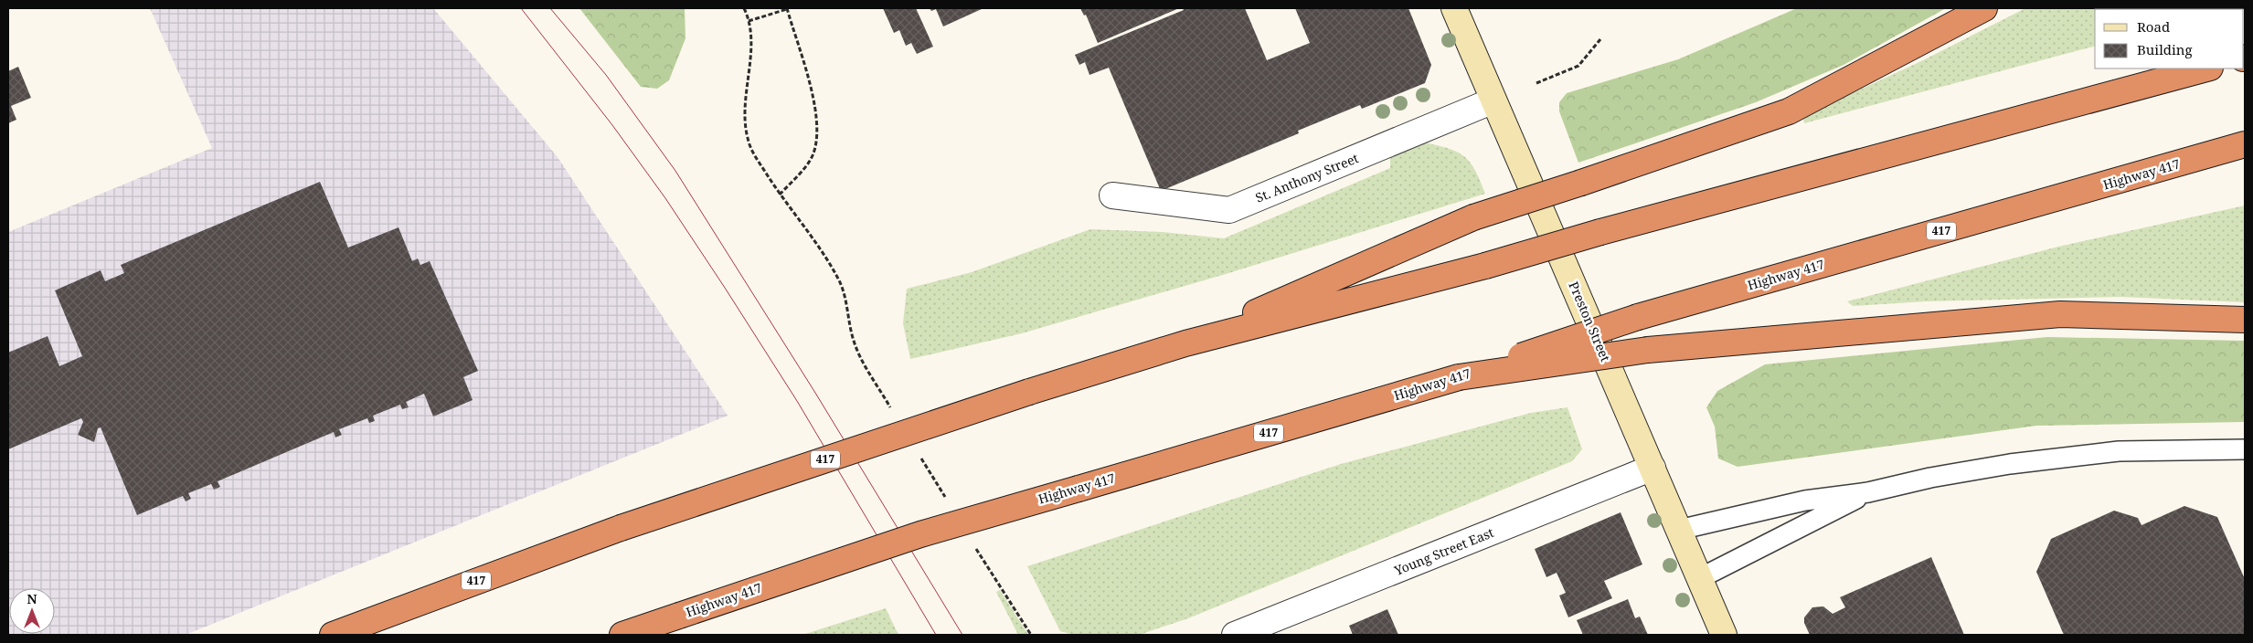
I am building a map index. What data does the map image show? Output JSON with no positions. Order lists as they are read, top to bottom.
{
  "streets": {
    "highway": ["Highway 417", "417"],
    "main road": ["Preston Street"],
    "street": ["St. Anthony Street", "Young Street East"]
  },
  "crossings": [
    ["St. Anthony Street", "Preston Street"],
    ["Preston Street", "Young Street East"]
  ],
  "legend": ["Road", "Building"],
  "north": "top"
}
